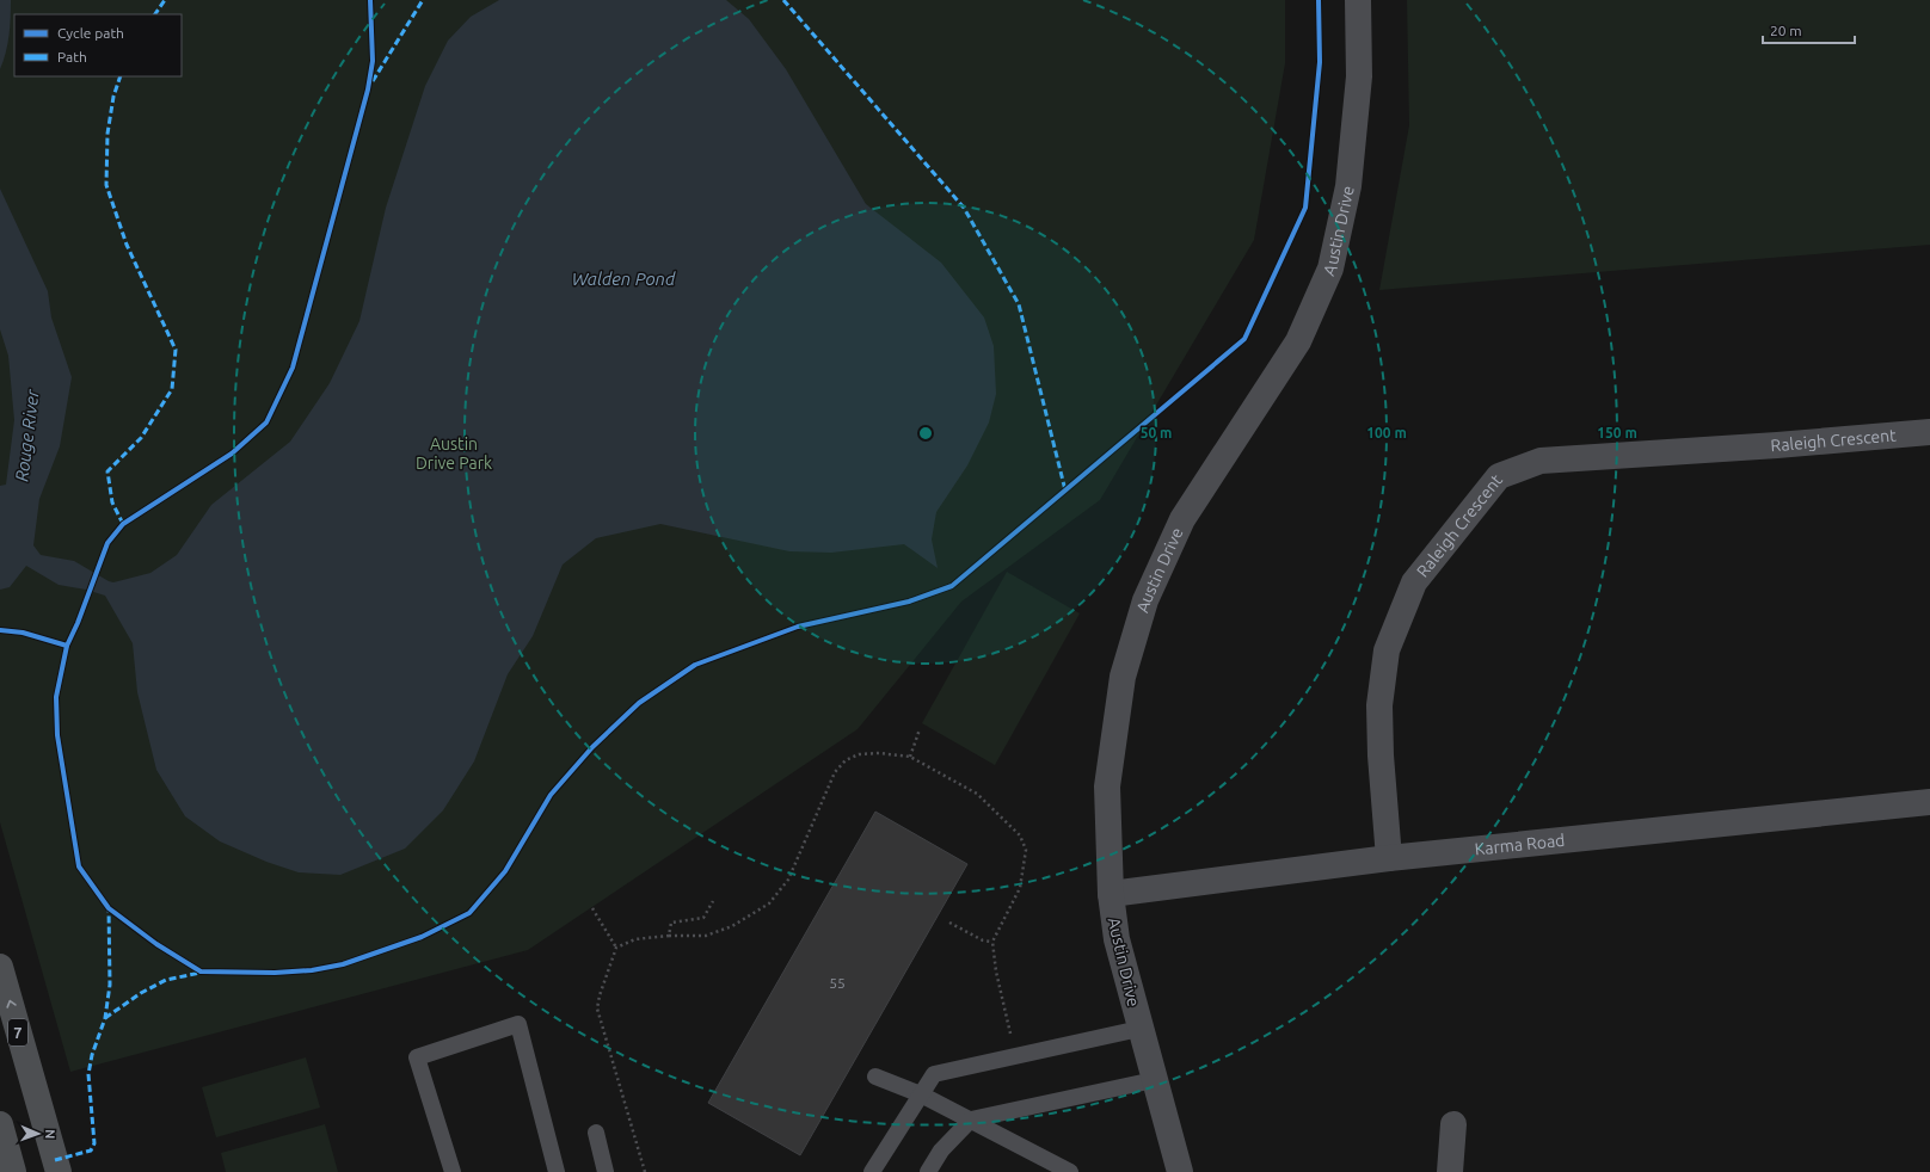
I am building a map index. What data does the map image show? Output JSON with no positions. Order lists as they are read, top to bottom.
{
  "streets": {
    "main road": ["7"],
    "street": ["Austin Drive", "Raleigh Crescent", "Karma Road"]
  },
  "crossings": [
    ["Austin Drive", "Karma Road"],
    ["Raleigh Crescent", "Karma Road"]
  ],
  "water": ["Walden Pond", "Rouge River"],
  "parks": ["Austin Drive Park"],
  "house_numbers": ["55"],
  "legend": ["Cycle path", "Path"],
  "scale_bar": "20 m",
  "north": "right",
  "rings": ["50 m", "100 m", "150 m"]
}
